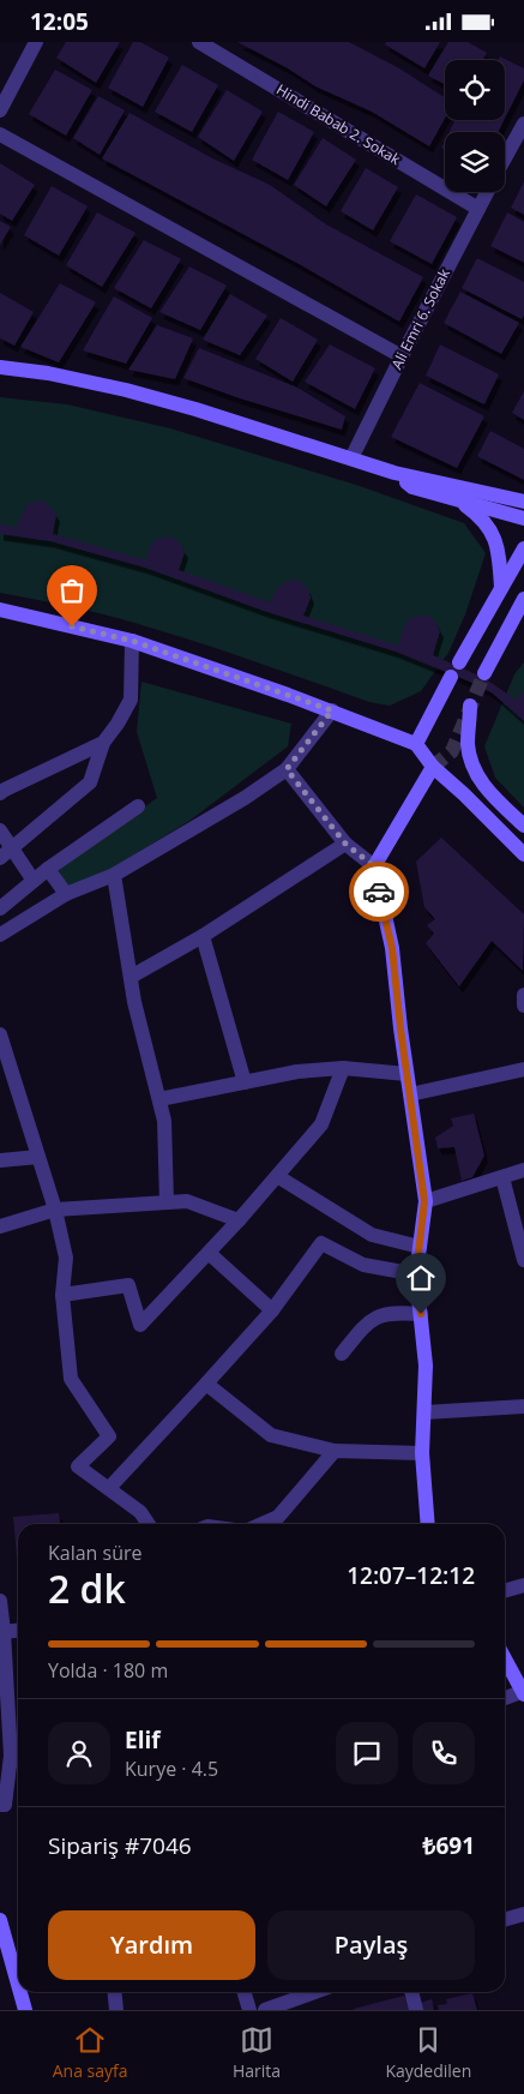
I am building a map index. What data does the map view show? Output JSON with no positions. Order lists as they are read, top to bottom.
{
  "streets": {
    "street": ["Hindi Babab 2. Sokak", "Ali Emri 6. Sokak"]
  },
  "crossings": [
    ["Hindi Babab 2. Sokak", "Ali Emri 6. Sokak"]
  ],
  "page": {
    "status": "12:05",
    "heading": ["2 dk", "Kalan süre", "12:07–12:12"],
    "panel": [
      "Elif",
      "Kurye · 4.5",
      "Sipariş #7046",
      "₺691"
    ],
    "bar": "Yolda · 180 m",
    "buttons": ["Yardım", "Paylaş"],
    "tabs": ["Ana sayfa", "Harita", "Kaydedilen"]
  }
}
